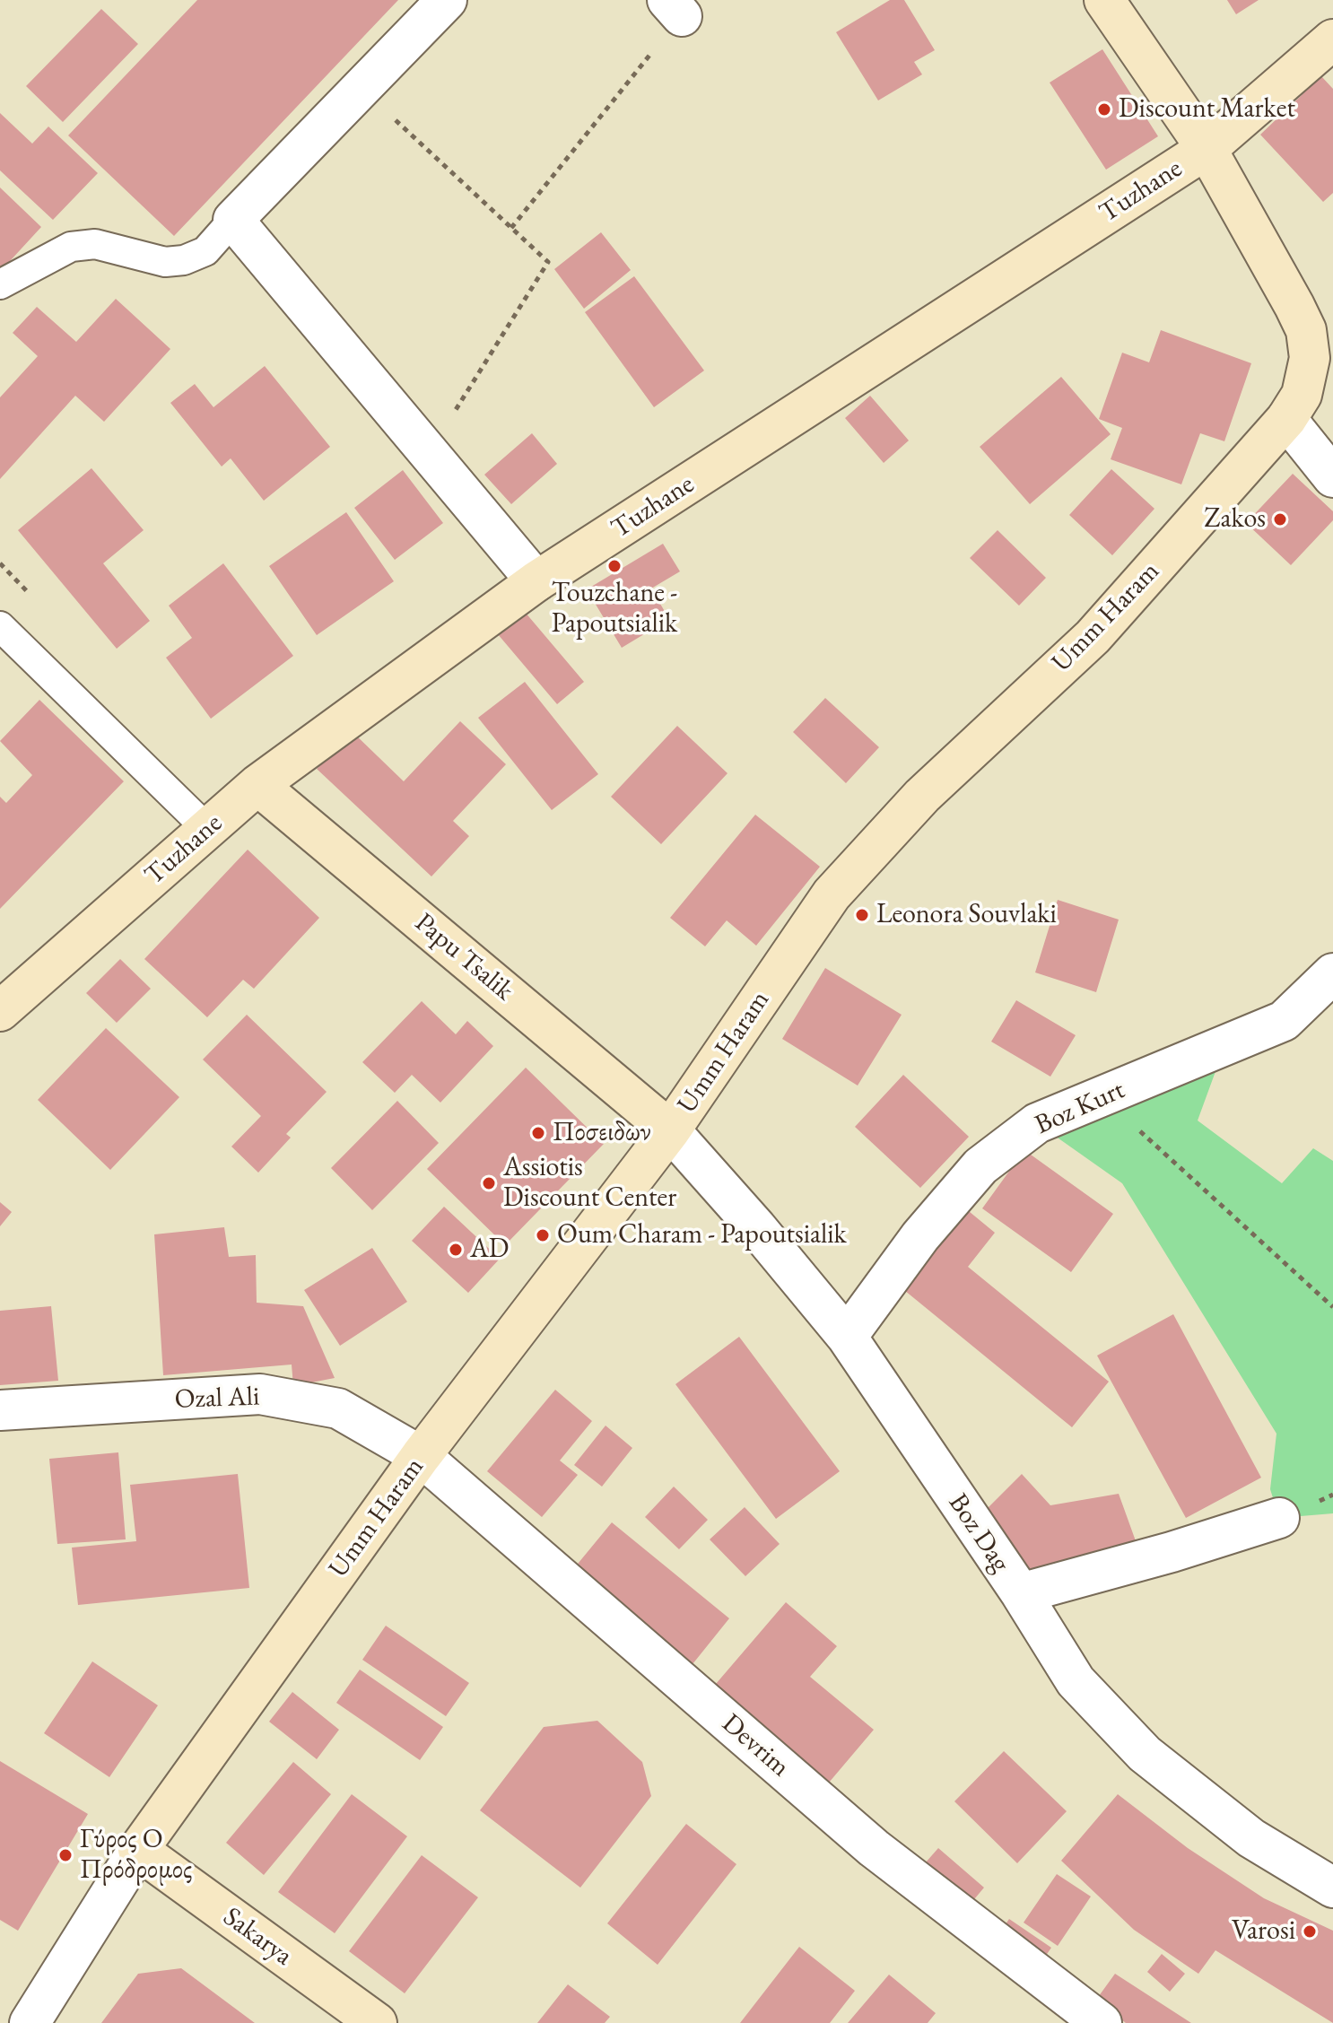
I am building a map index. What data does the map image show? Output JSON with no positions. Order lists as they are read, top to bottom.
{
  "streets": {
    "street": [
      "Tuzhane",
      "Umm Haram",
      "Papu Tsalik",
      "Boz Kurt",
      "Ozal Ali",
      "Boz Dag",
      "Devrim",
      "Sakarya"
    ]
  },
  "crossings": [
    ["Tuzhane", "Umm Haram"],
    ["Tuzhane", "Papu Tsalik"],
    ["Umm Haram", "Papu Tsalik"],
    ["Umm Haram", "Ozal Ali"],
    ["Umm Haram", "Boz Dag"],
    ["Umm Haram", "Devrim"],
    ["Umm Haram", "Sakarya"],
    ["Papu Tsalik", "Boz Dag"],
    ["Boz Kurt", "Boz Dag"],
    ["Ozal Ali", "Devrim"]
  ],
  "places": [
    "Discount Market",
    "Zakos",
    "Touzchane - Papoutsialik",
    "Leonora Souvlaki",
    "Ποσειδων",
    "Assiotis Discount Center",
    "Oum Charam - Papoutsialik",
    "AD",
    "Γύρος Ο Πρόδρομος",
    "Varosi"
  ]
}
